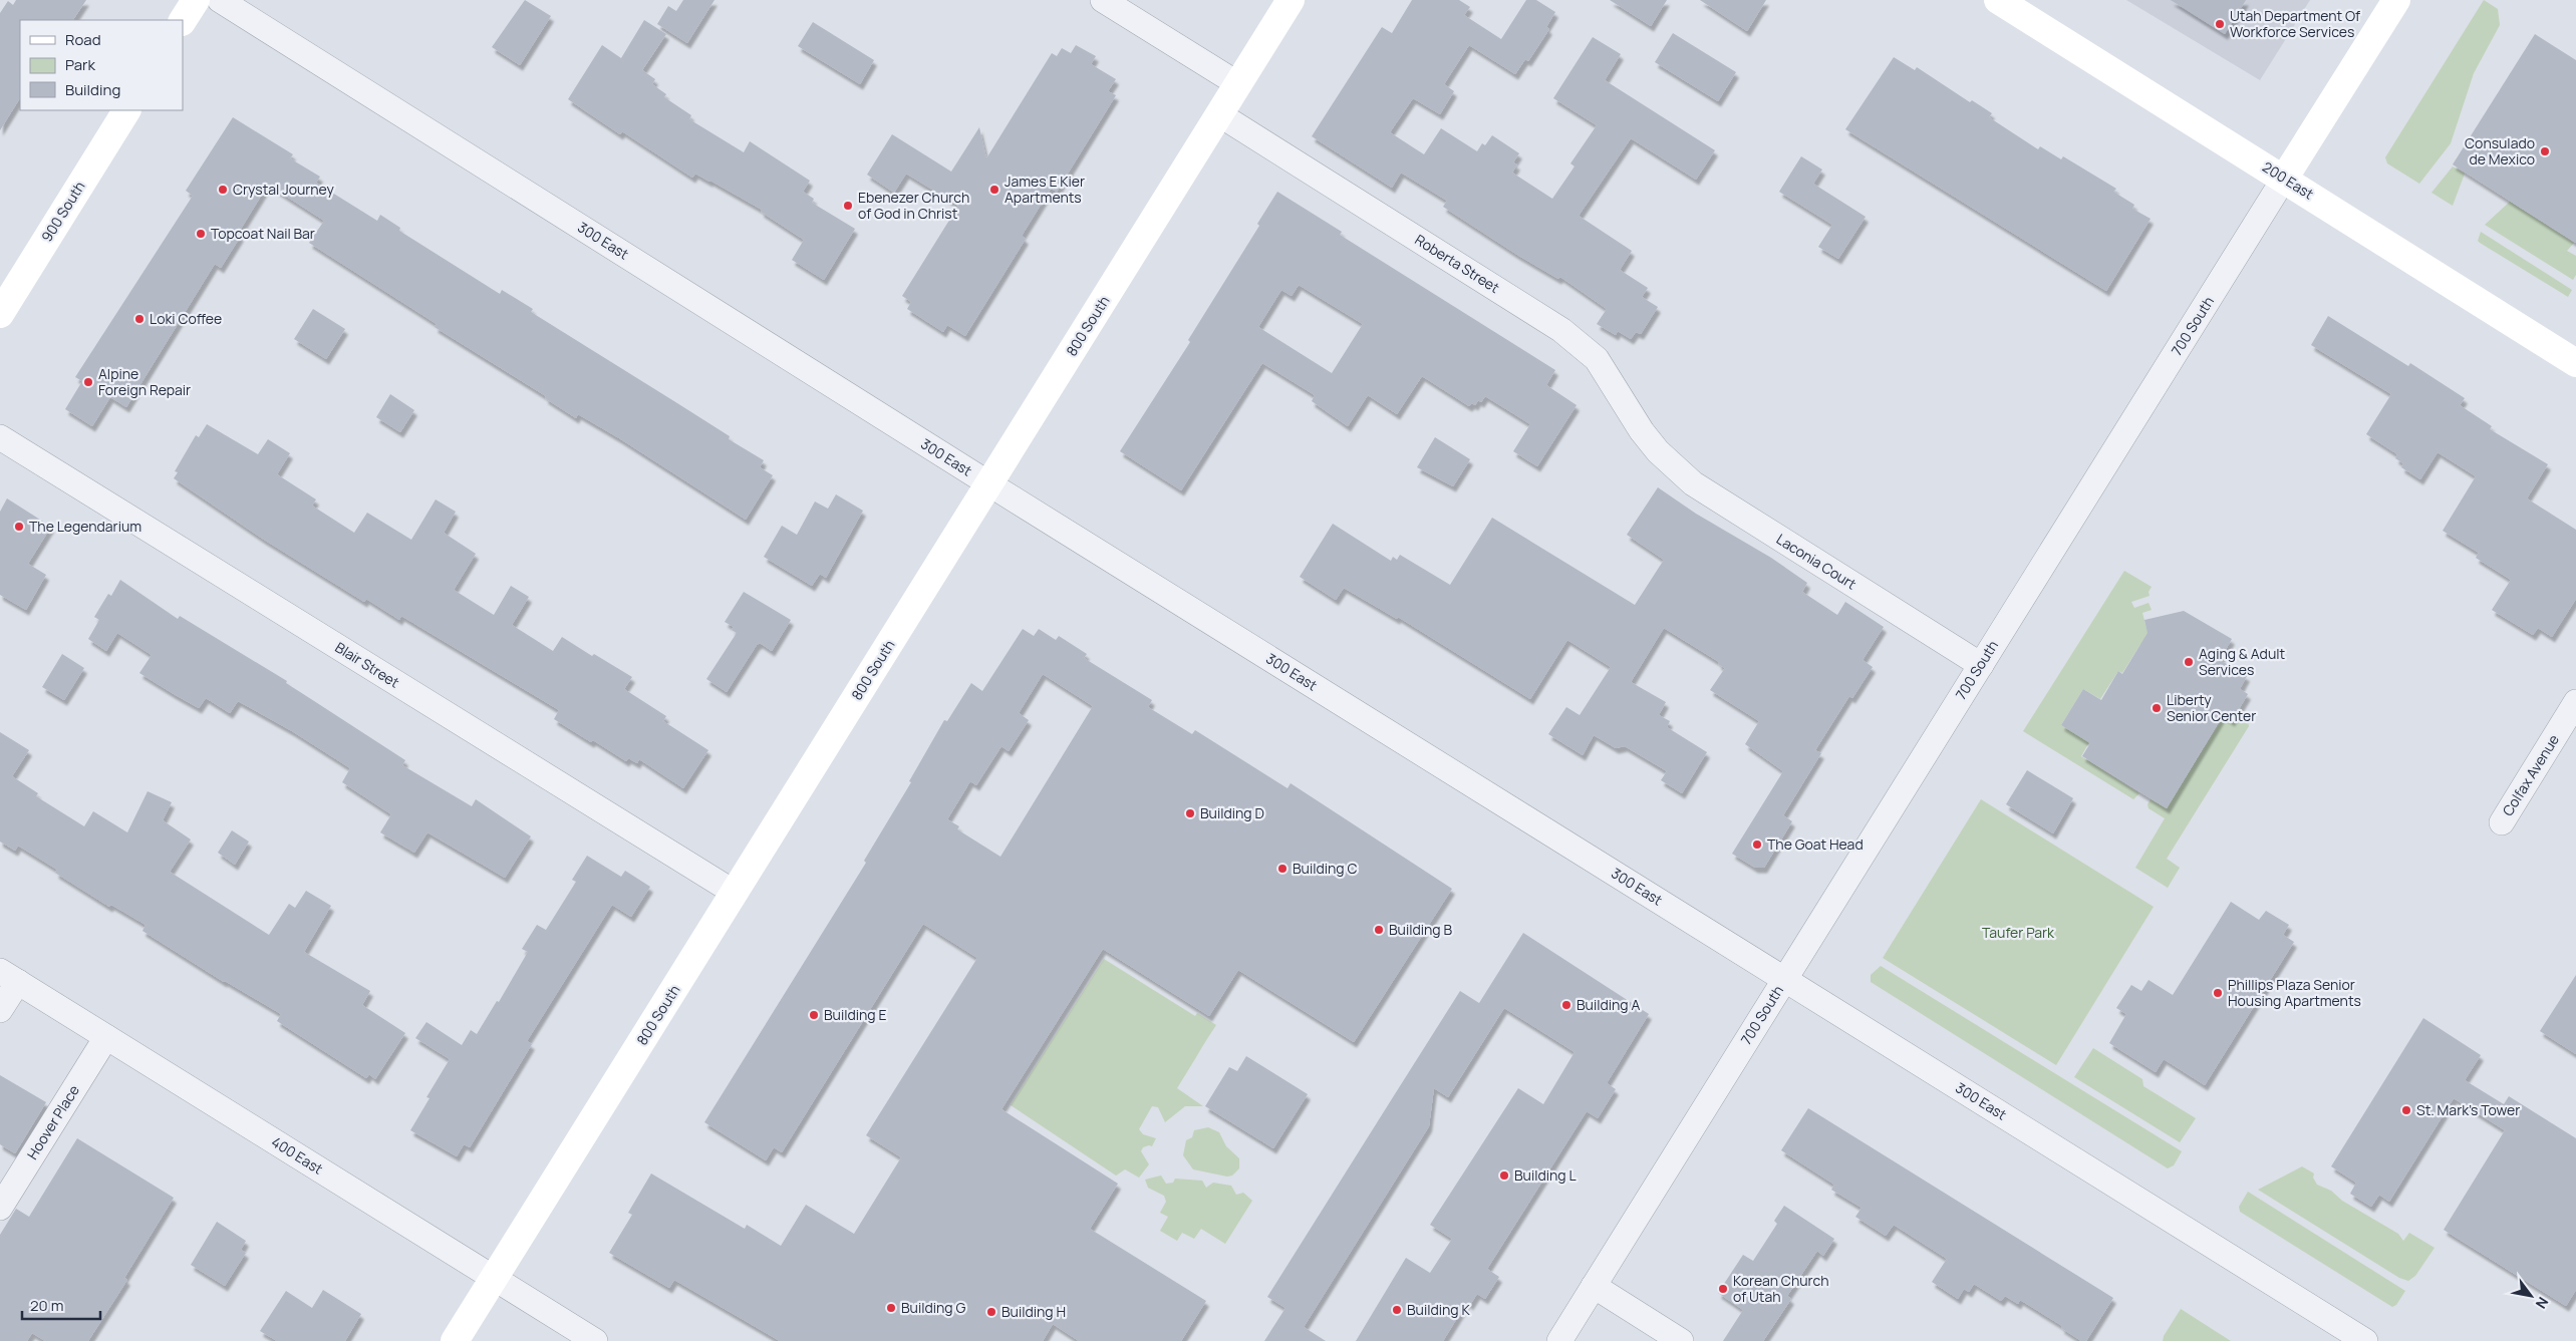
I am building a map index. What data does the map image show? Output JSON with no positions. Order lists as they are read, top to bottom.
{
  "streets": {
    "main road": [
      "200 East",
      "900 South",
      "800 South",
      "700 South"
    ],
    "street": [
      "300 East",
      "Roberta Street",
      "Laconia Court",
      "Blair Street",
      "Colfax Avenue",
      "Hoover Place",
      "400 East"
    ]
  },
  "crossings": [
    ["200 East", "700 South"],
    ["300 East", "800 South"],
    ["300 East", "700 South"],
    ["Roberta Street", "800 South"],
    ["Roberta Street", "Laconia Court"],
    ["800 South", "Blair Street"],
    ["800 South", "400 East"],
    ["700 South", "Laconia Court"],
    ["Hoover Place", "400 East"]
  ],
  "parks": ["Taufer Park"],
  "places": [
    "Utah Department Of Workforce Services",
    "Consulado de Mexico",
    "Crystal Journey",
    "James E Kier Apartments",
    "Ebenezer Church of God in Christ",
    "Topcoat Nail Bar",
    "Loki Coffee",
    "Alpine Foreign Repair",
    "The Legendarium",
    "Aging & Adult Services",
    "Liberty Senior Center",
    "Building D",
    "The Goat Head",
    "Building C",
    "Building B",
    "Phillips Plaza Senior Housing Apartments",
    "Building A",
    "Building E",
    "St. Mark's Tower",
    "Building L",
    "Korean Church of Utah",
    "Building G",
    "Building K",
    "Building H"
  ],
  "legend": ["Road", "Park", "Building"],
  "scale_bar": "20 m",
  "north": "bottom right"
}
